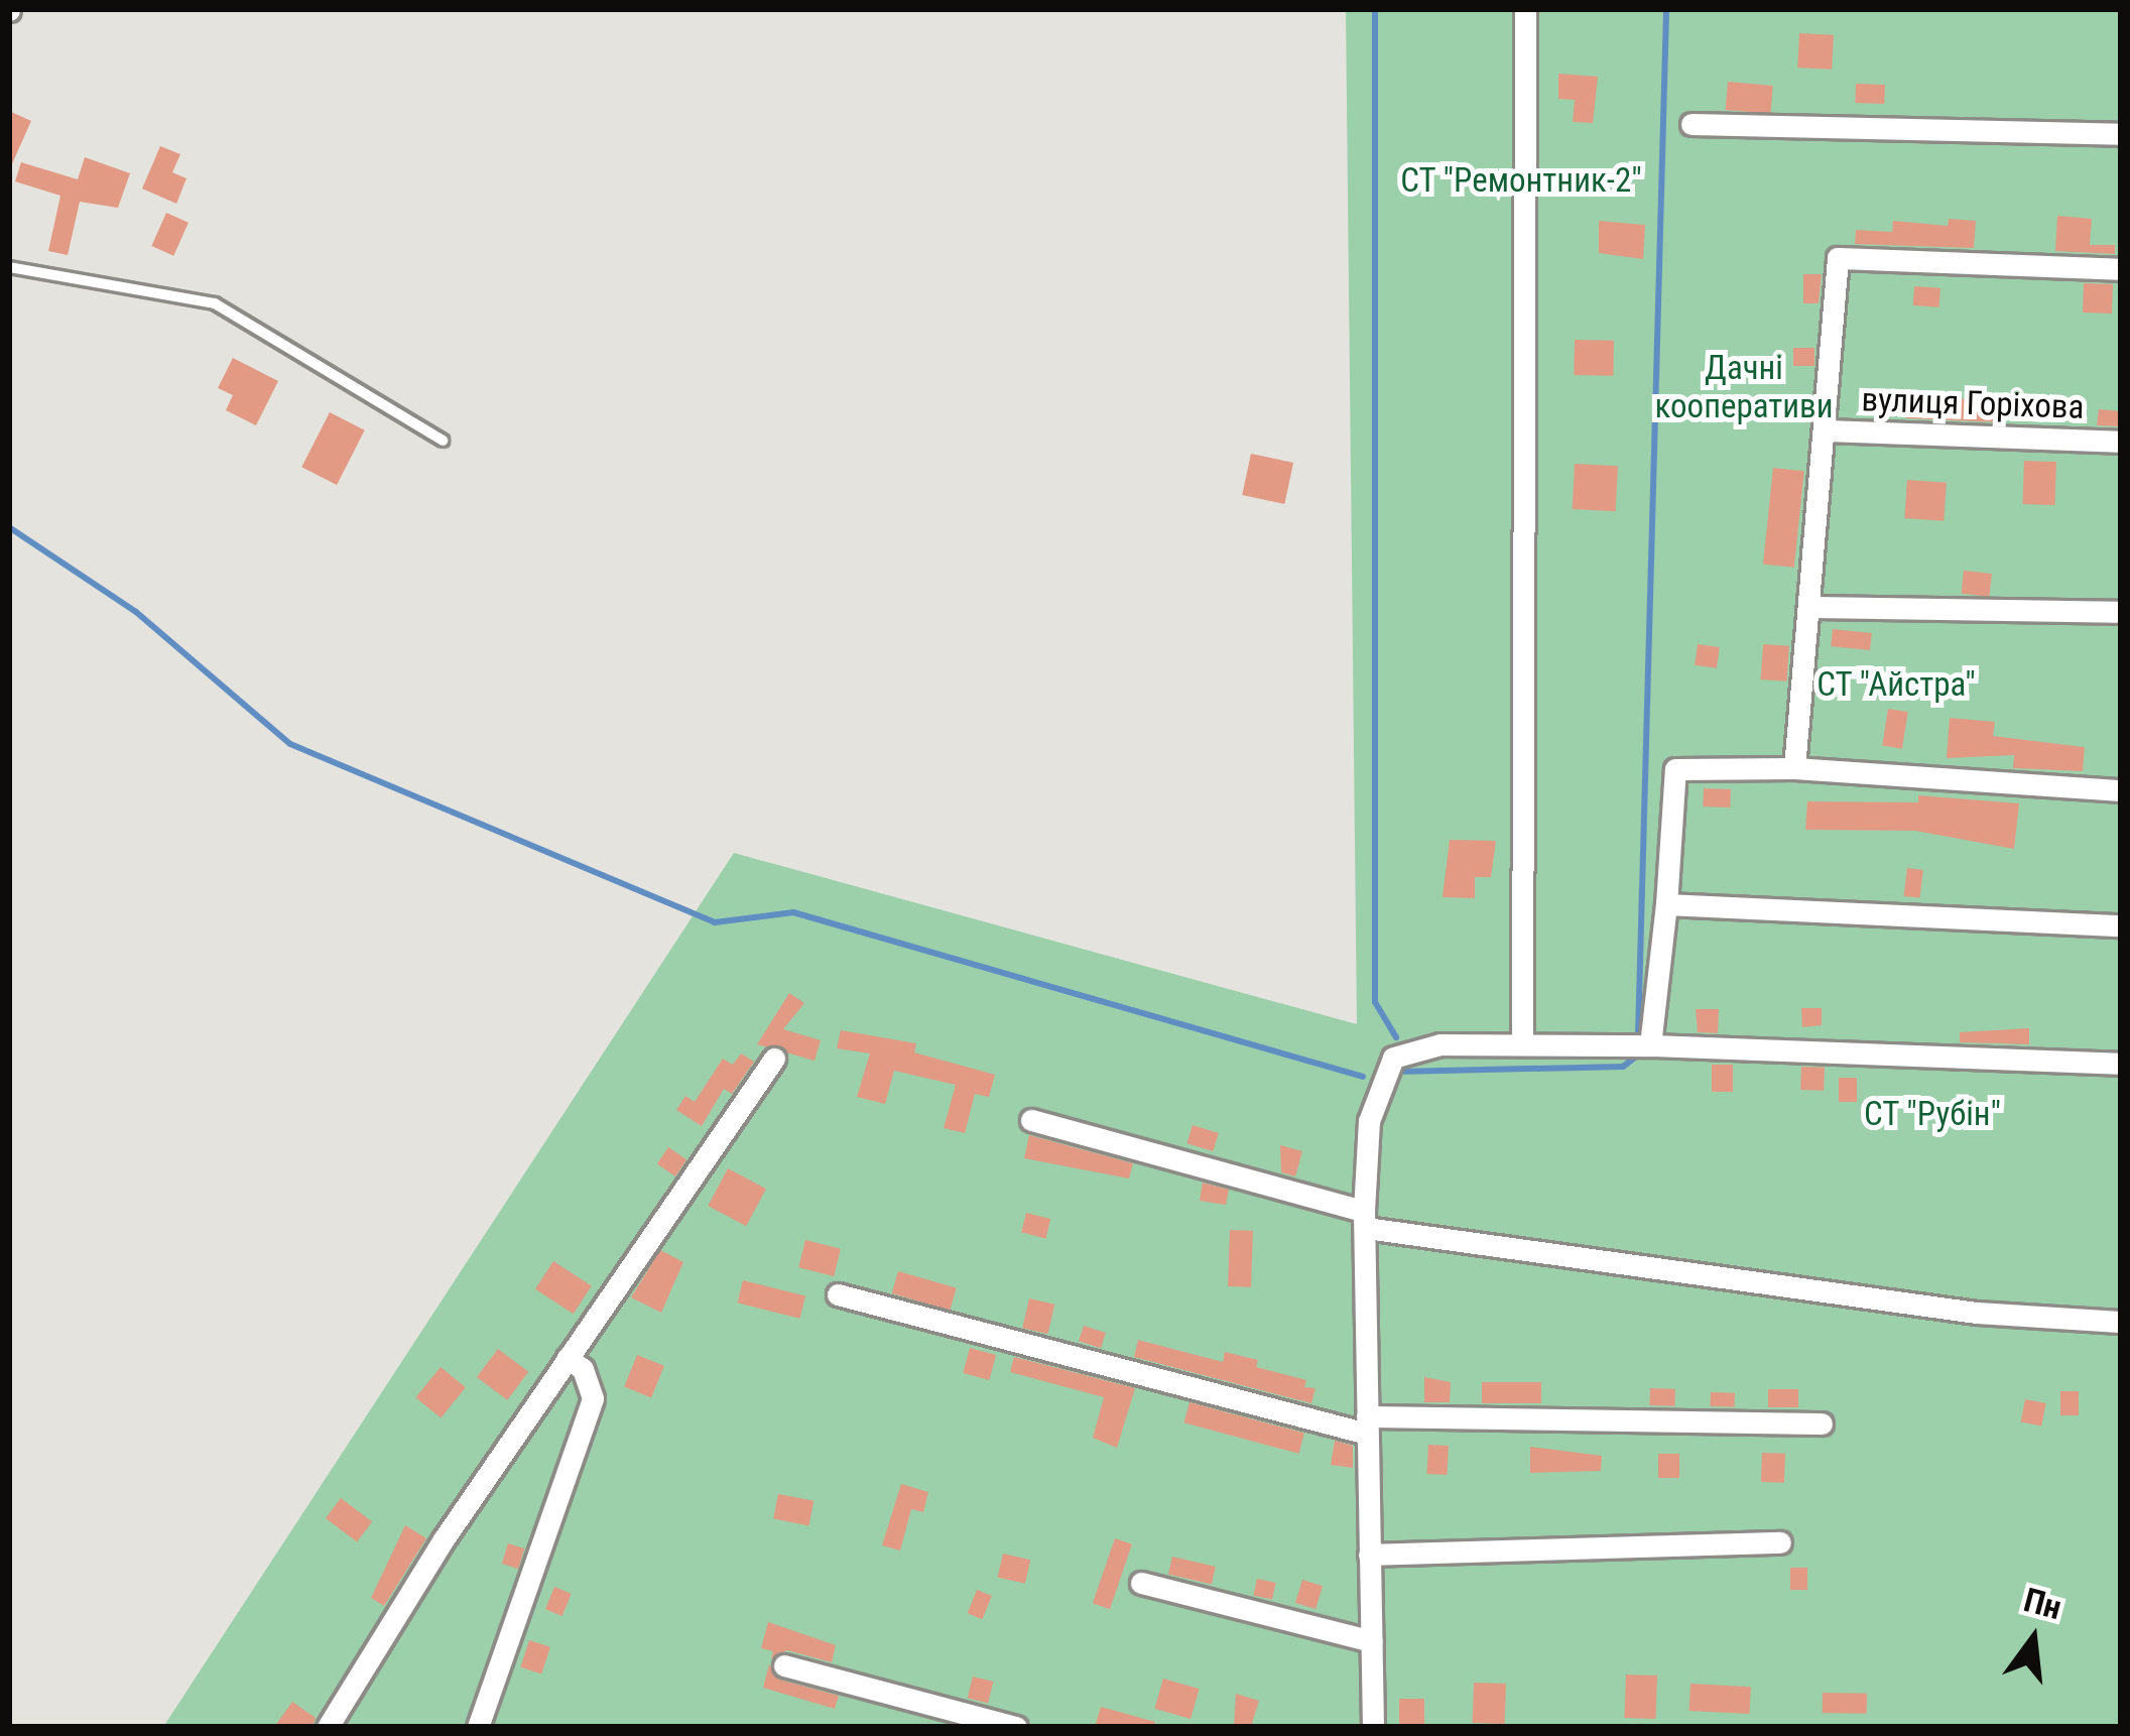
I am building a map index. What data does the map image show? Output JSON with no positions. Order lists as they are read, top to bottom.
{
  "streets": {
    "street": ["вулиця Горіхова"]
  },
  "parks": [
    "СТ \"Ремонтник-2\"",
    "Дачні кооперативи",
    "СТ \"Айстра\"",
    "СТ \"Рубін\""
  ],
  "north": "top"
}
